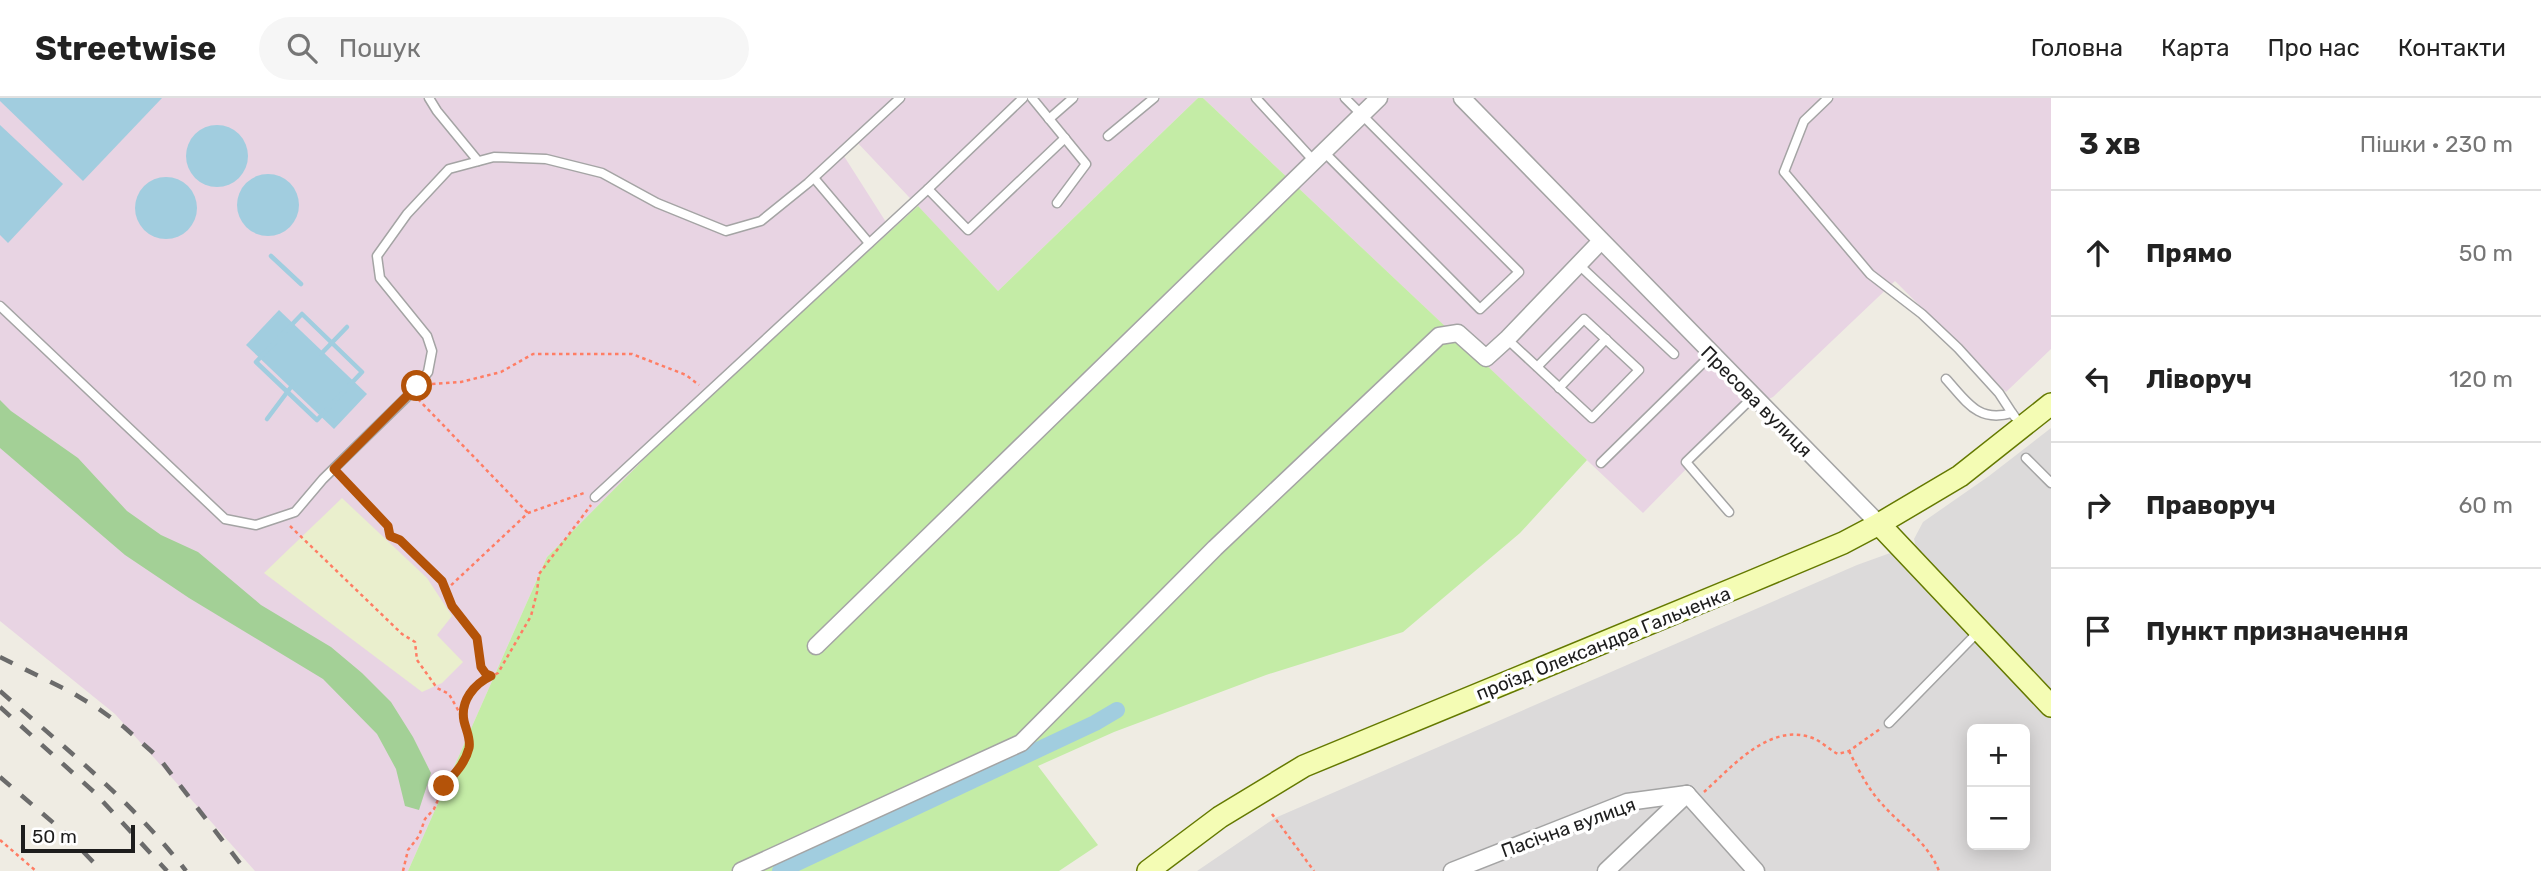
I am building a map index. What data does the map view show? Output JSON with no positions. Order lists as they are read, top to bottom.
{
  "streets": {
    "main road": ["Пресова вулиця", "проїзд Олександра Гальченка"],
    "street": ["Пасічна вулиця"]
  },
  "crossings": [
    ["Пресова вулиця", "проїзд Олександра Гальченка"]
  ],
  "scale_bar": "50 m",
  "page": {
    "header": "Streetwise",
    "search": "Пошук",
    "nav": [
      "Головна",
      "Карта",
      "Про нас",
      "Контакти"
    ],
    "heading": ["3 хв", "Пішки · 230 m"],
    "list": [
      ["Прямо", "50 m"],
      ["Ліворуч", "120 m"],
      ["Праворуч", "60 m"],
      "Пункт призначення"
    ],
    "map_buttons": ["+", "−"],
    "scale": "50 m"
  }
}
